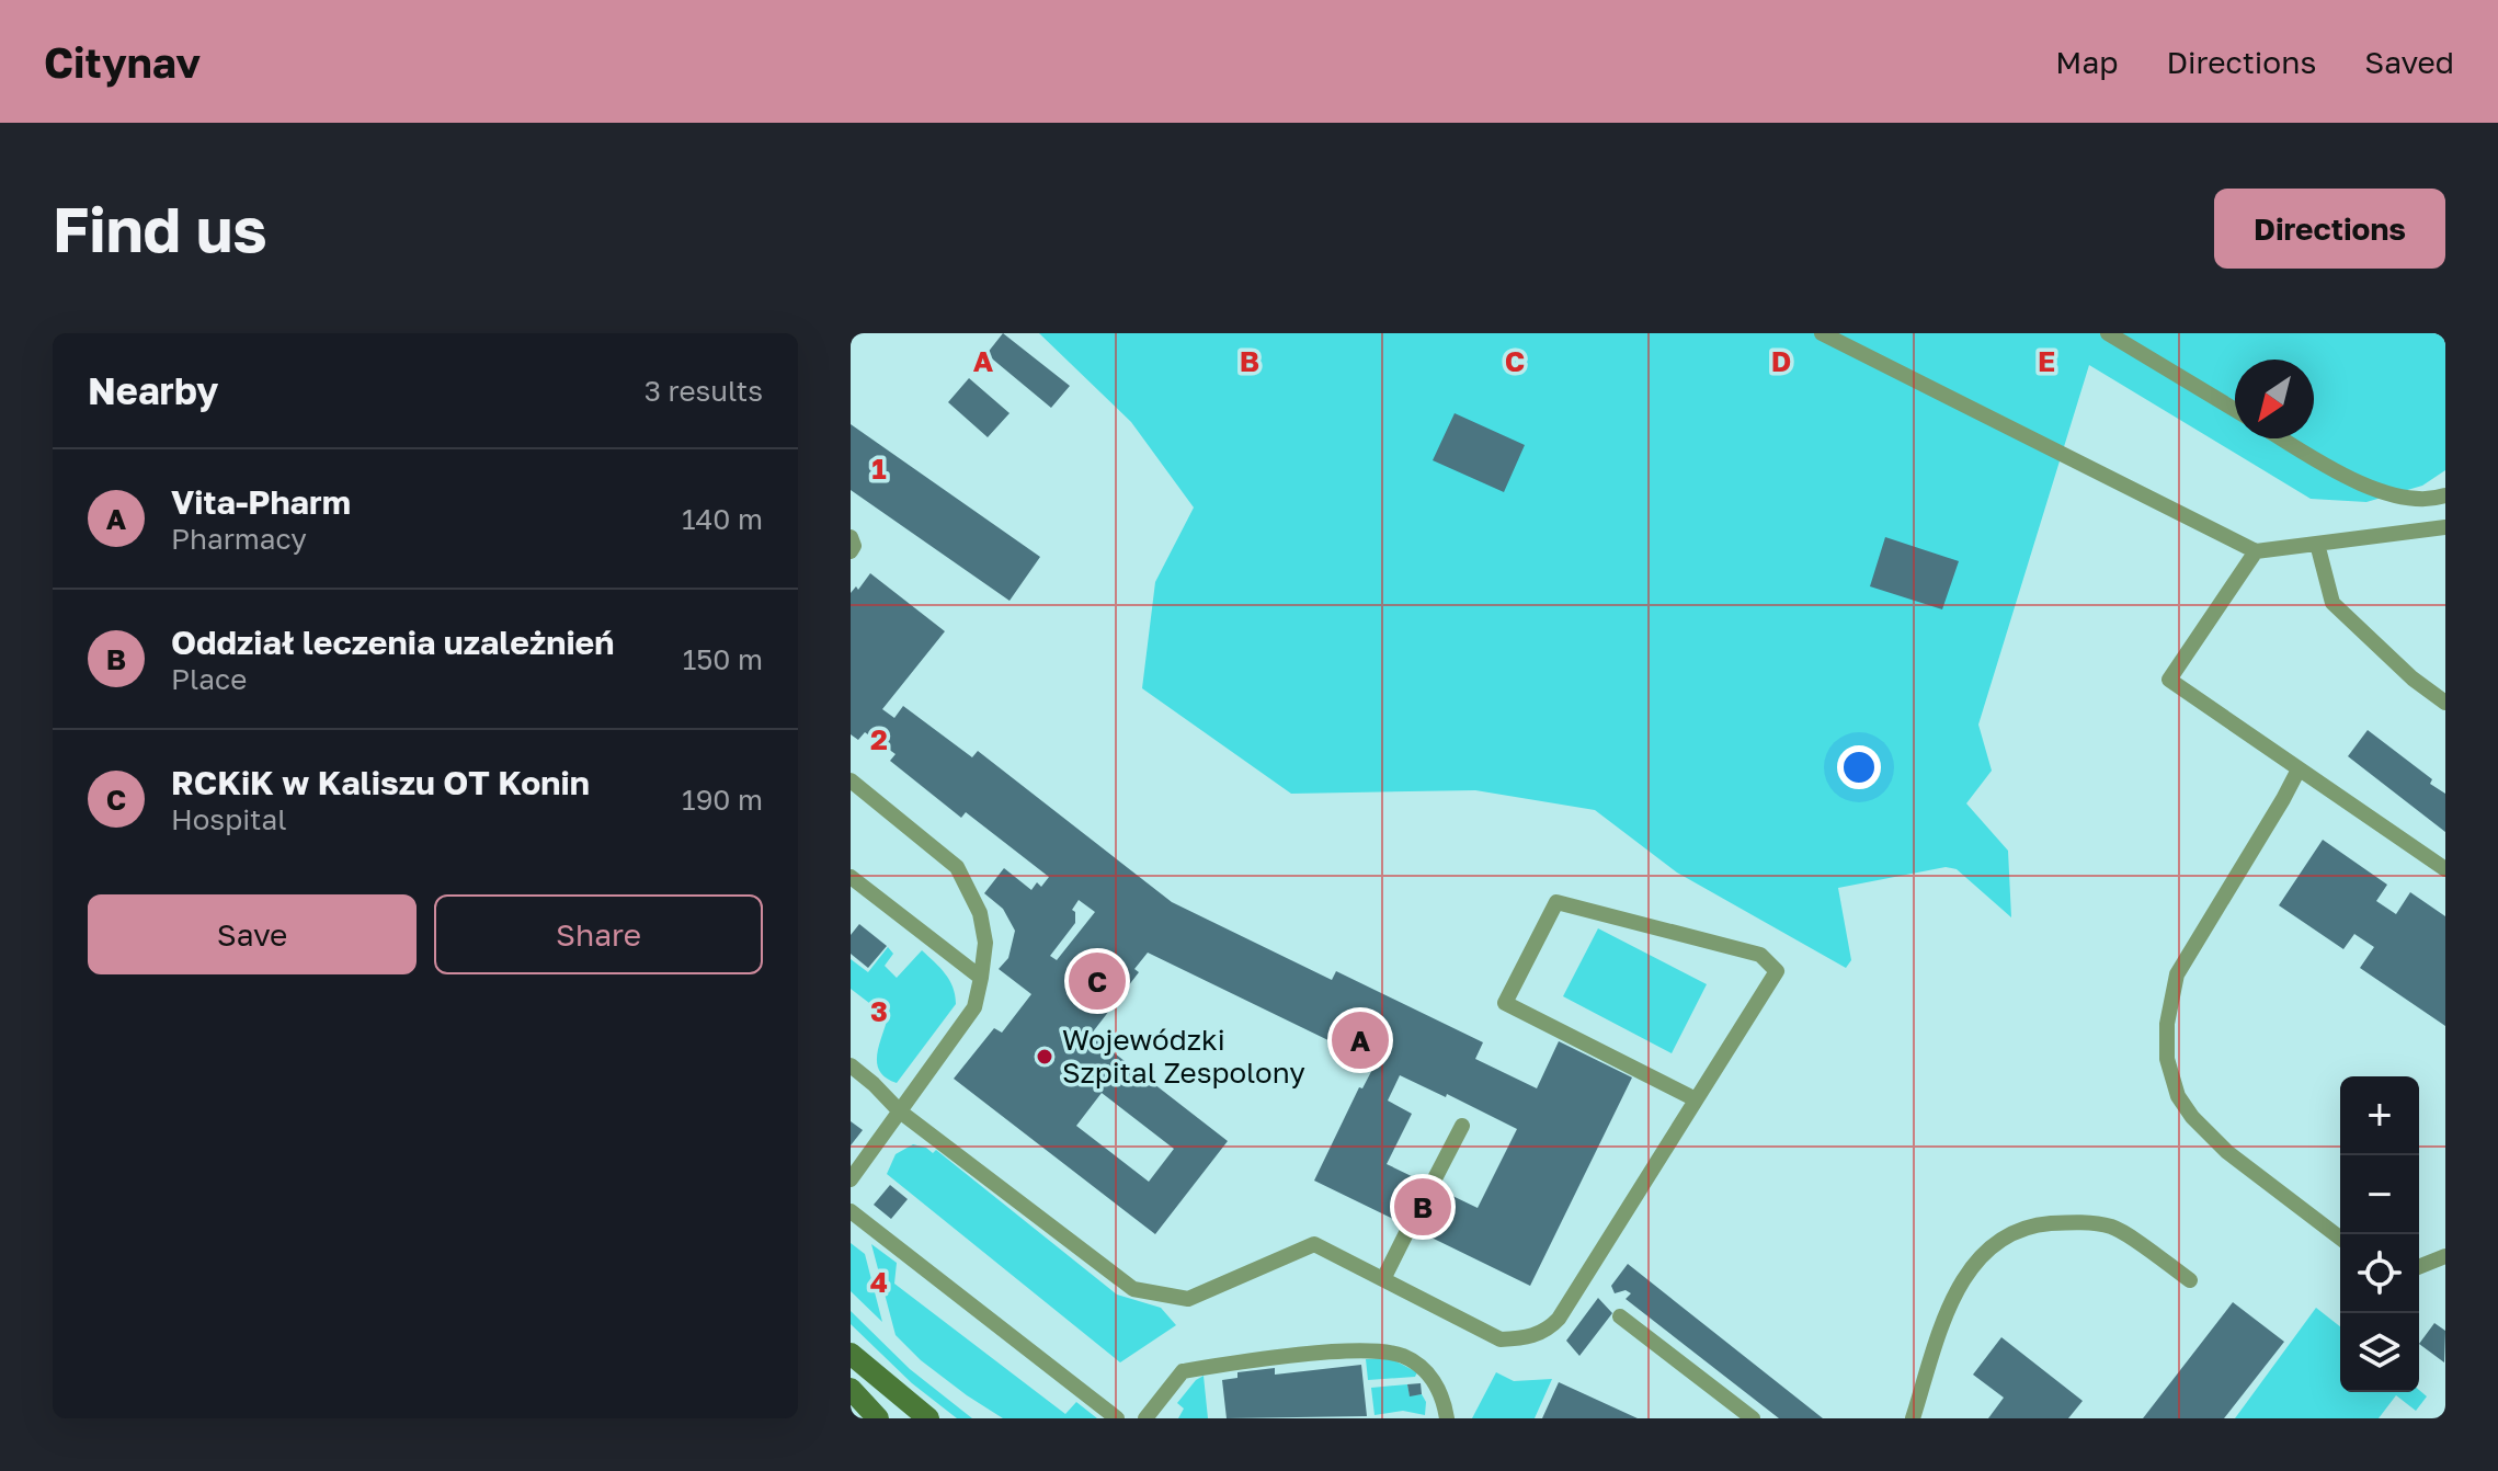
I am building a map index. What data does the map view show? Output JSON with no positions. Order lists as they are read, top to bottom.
{
  "places": ["Wojewódzki Szpital Zespolony"],
  "north": "bottom left",
  "page": {
    "header": "Citynav",
    "nav": ["Map", "Directions", "Saved"],
    "buttons": [
      "Directions",
      ["Save", "Share"]
    ],
    "title": "Find us",
    "heading": ["Nearby", "3 results"],
    "list": [
      {
        "mark": "A",
        "name": "Vita-Pharm",
        "note": "Pharmacy",
        "value": "140 m"
      },
      {
        "mark": "B",
        "name": "Oddział leczenia uzależnień",
        "note": "Place",
        "value": "150 m"
      },
      {
        "mark": "C",
        "name": "RCKiK w Kaliszu OT Konin",
        "note": "Hospital",
        "value": "190 m"
      }
    ],
    "pins": ["C", "A", "B"],
    "map_buttons": ["+", "−"]
  },
  "grid": {
    "columns": [
      "A",
      "B",
      "C",
      "D",
      "E"
    ],
    "rows": [
      "1",
      "2",
      "3",
      "4"
    ]
  }
}
